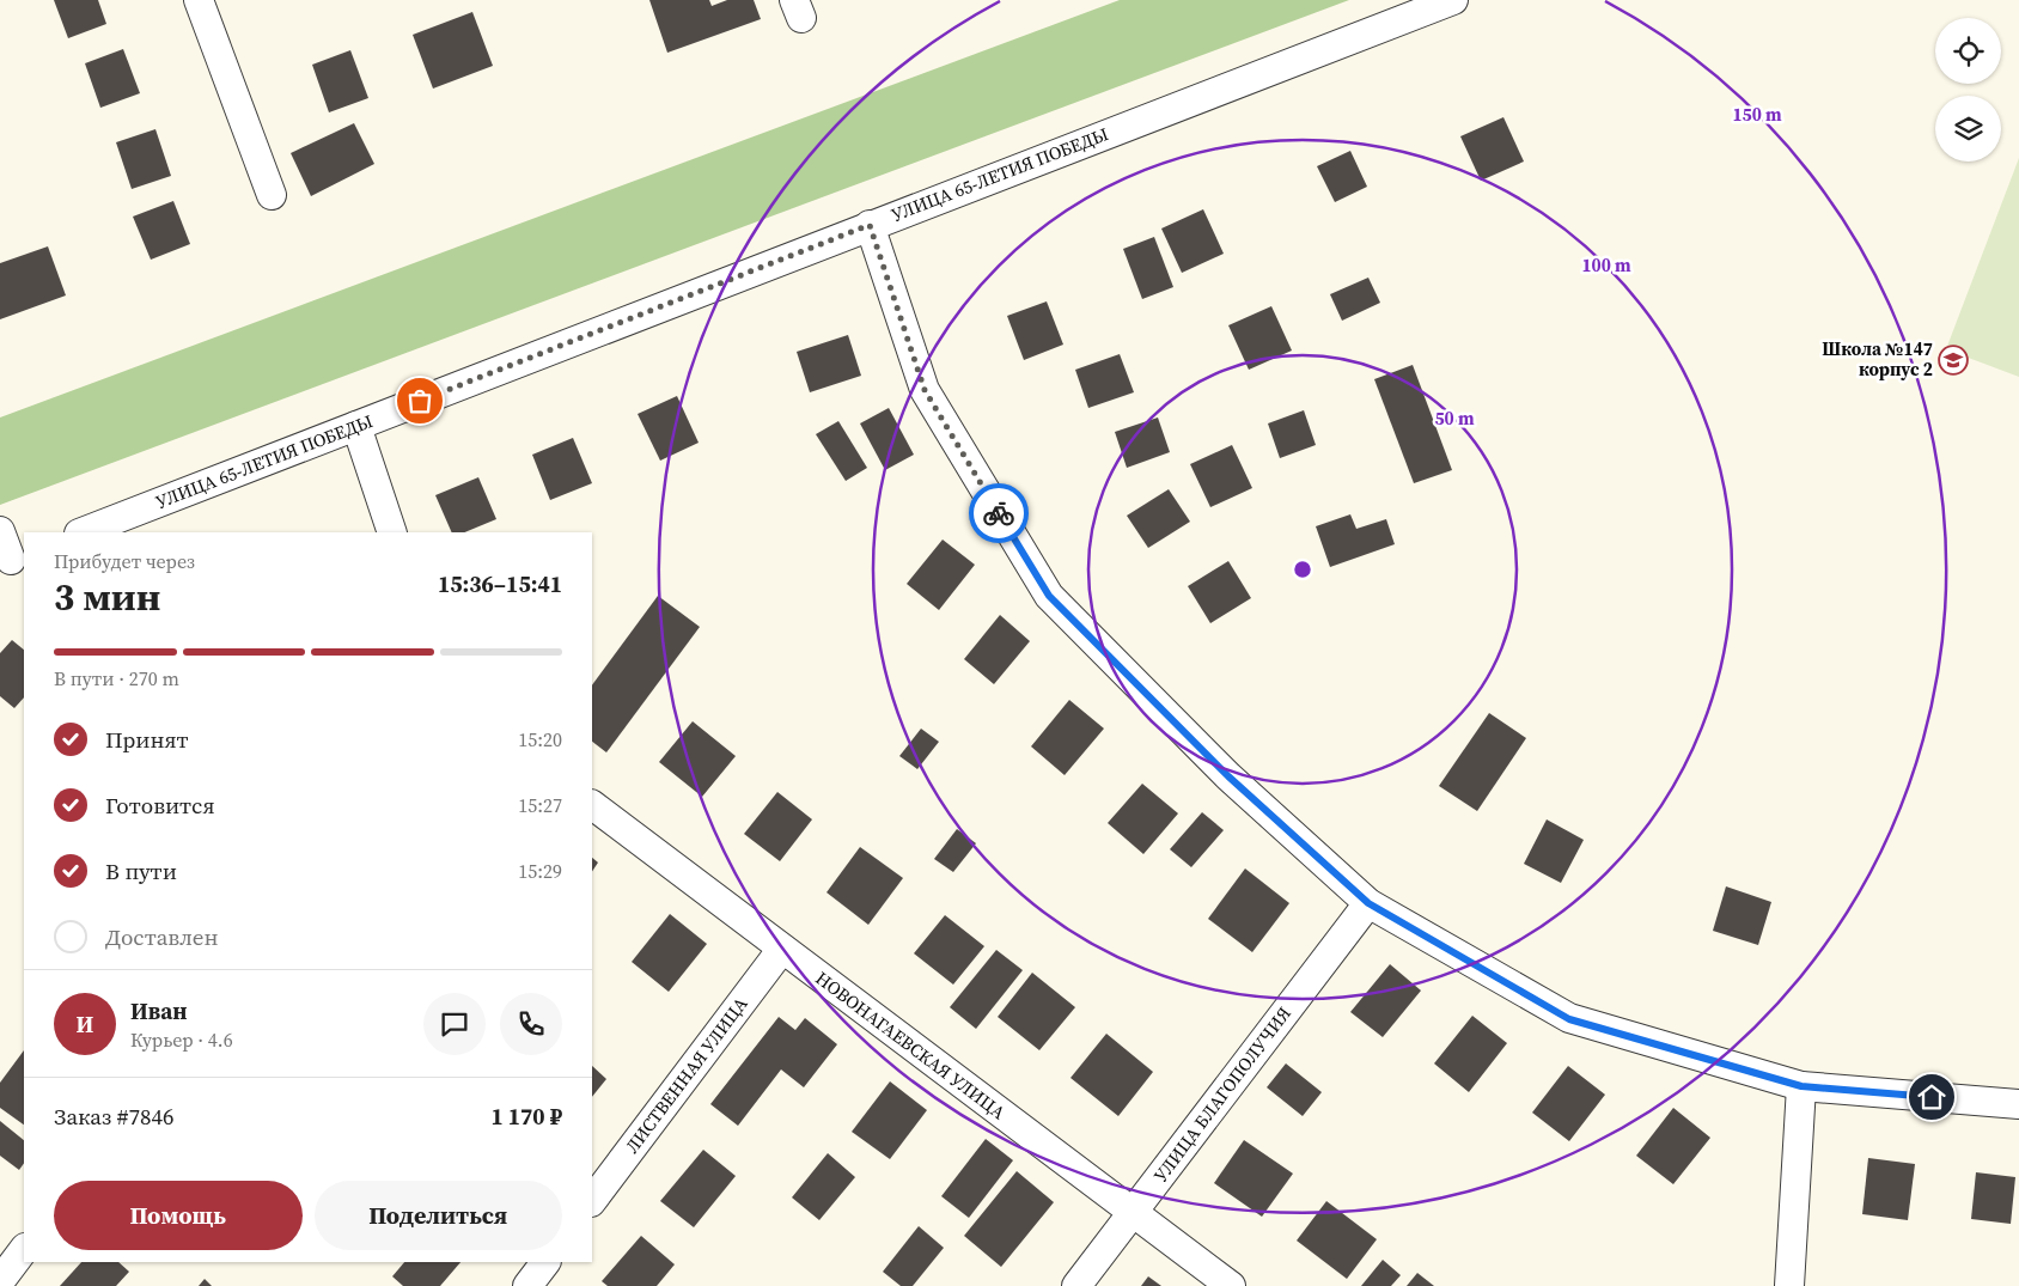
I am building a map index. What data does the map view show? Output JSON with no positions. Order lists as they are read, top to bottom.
{
  "streets": {
    "street": [
      "УЛИЦА 65-ЛЕТИЯ ПОБЕДЫ",
      "НОВОНАГАЕВСКАЯ УЛИЦА",
      "ЛИСТВЕННАЯ УЛИЦА",
      "УЛИЦА БЛАГОПОЛУЧИЯ"
    ]
  },
  "crossings": [
    ["НОВОНАГАЕВСКАЯ УЛИЦА", "ЛИСТВЕННАЯ УЛИЦА"],
    ["НОВОНАГАЕВСКАЯ УЛИЦА", "УЛИЦА БЛАГОПОЛУЧИЯ"]
  ],
  "places": {
    "school or university": ["Школа №147 корпус 2"]
  },
  "page": {
    "heading": ["3 мин", "Прибудет через", "15:36–15:41"],
    "panel": [
      "Иван",
      "Курьер · 4.6",
      "Заказ #7846",
      "1 170 ₽"
    ],
    "bar": "В пути · 270 m",
    "list": [
      ["Принят", "15:20"],
      ["Готовится", "15:27"],
      ["В пути", "15:29"],
      "Доставлен"
    ],
    "round": "И",
    "buttons": ["Помощь", "Поделиться"]
  },
  "rings": ["150 m", "100 m", "50 m"]
}
